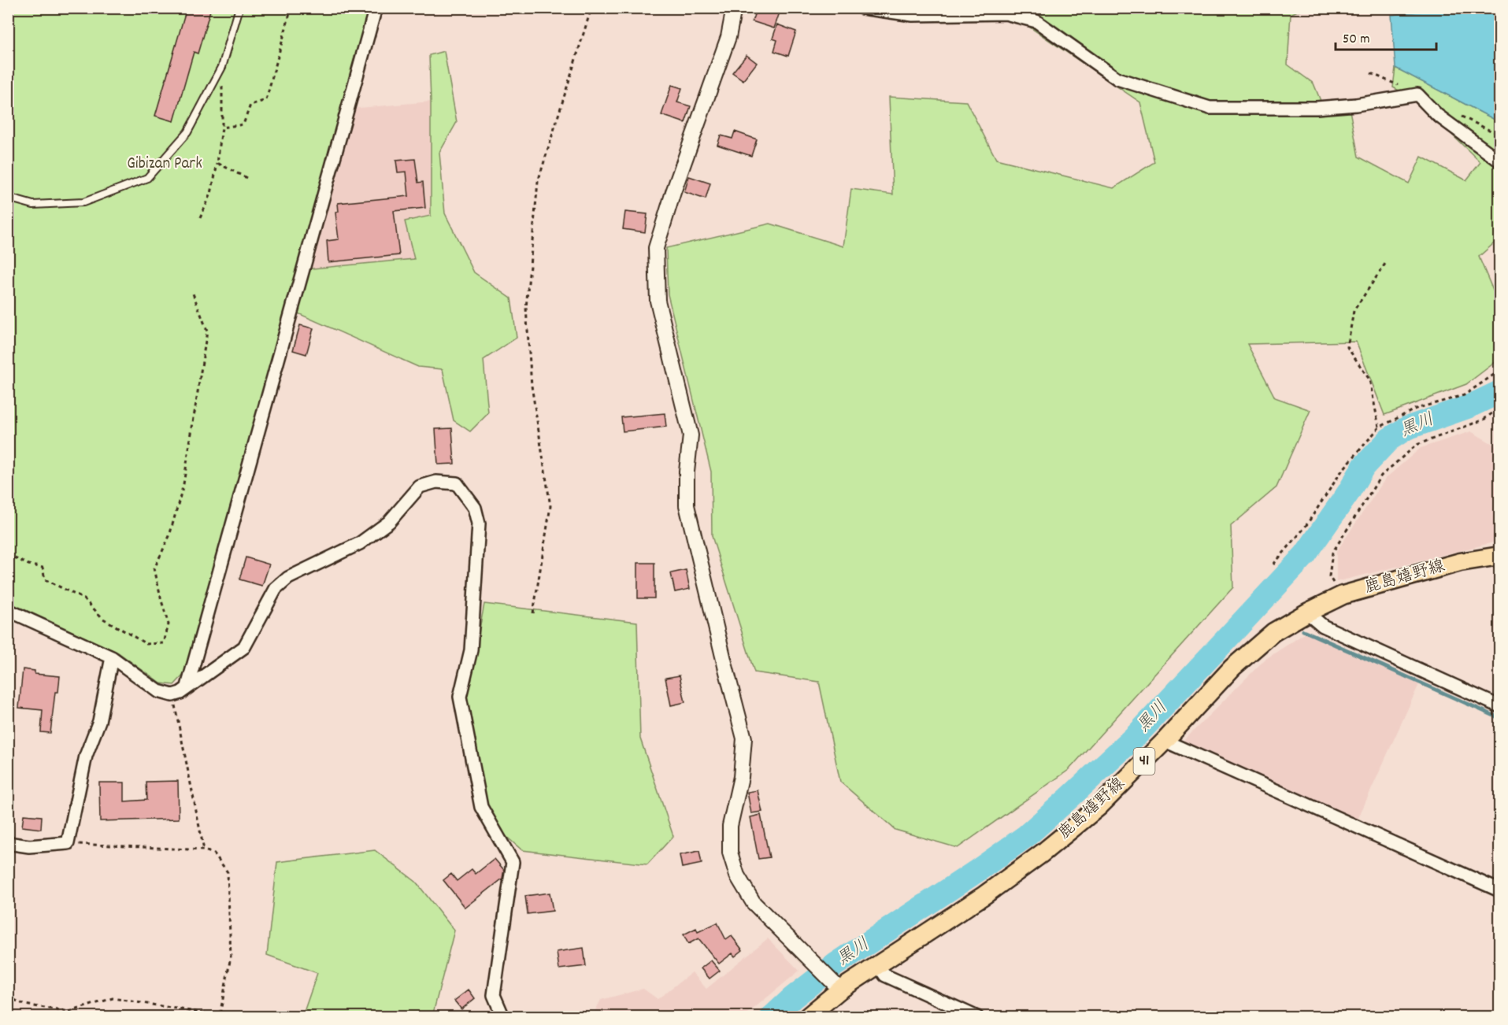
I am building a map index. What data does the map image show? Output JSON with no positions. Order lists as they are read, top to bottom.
{
  "streets": {
    "main road": ["鹿島嬉野線", "41"]
  },
  "water": ["黒川"],
  "parks": ["Gibizan Park"],
  "scale_bar": "50 m"
}
